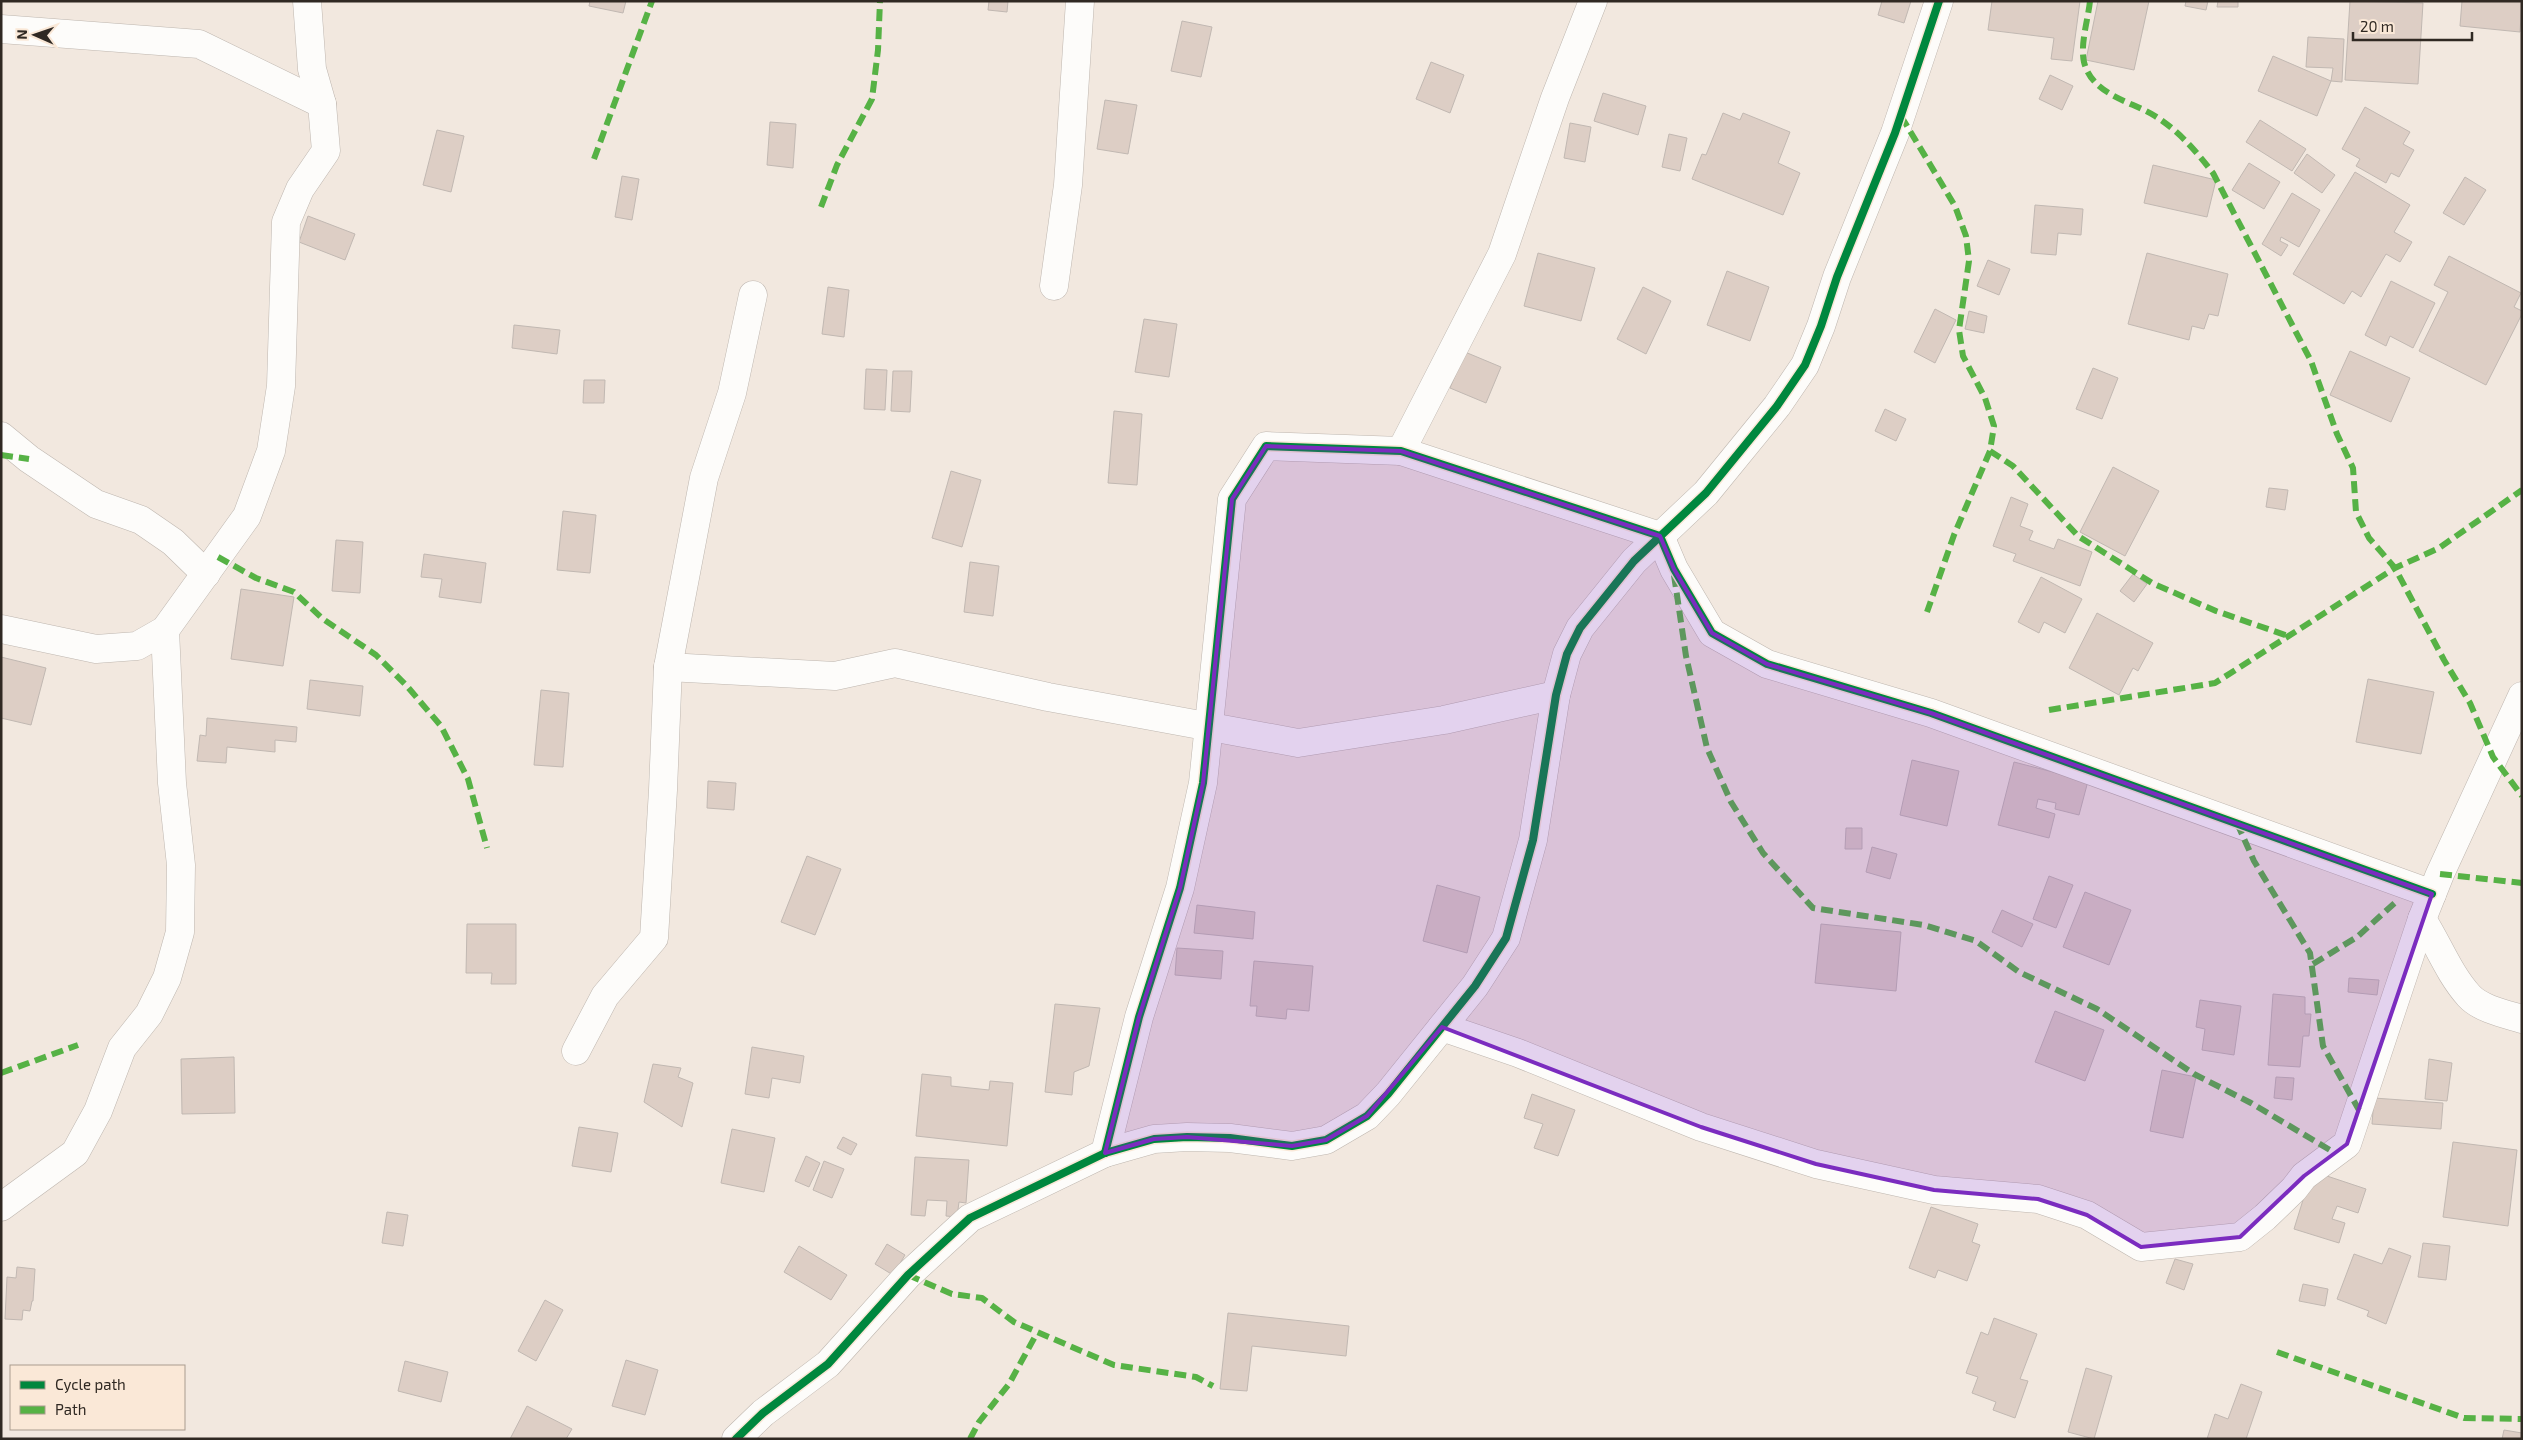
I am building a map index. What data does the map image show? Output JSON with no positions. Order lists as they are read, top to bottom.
{
  "legend": ["Cycle path", "Path"],
  "scale_bar": "20 m",
  "north": "left"
}
